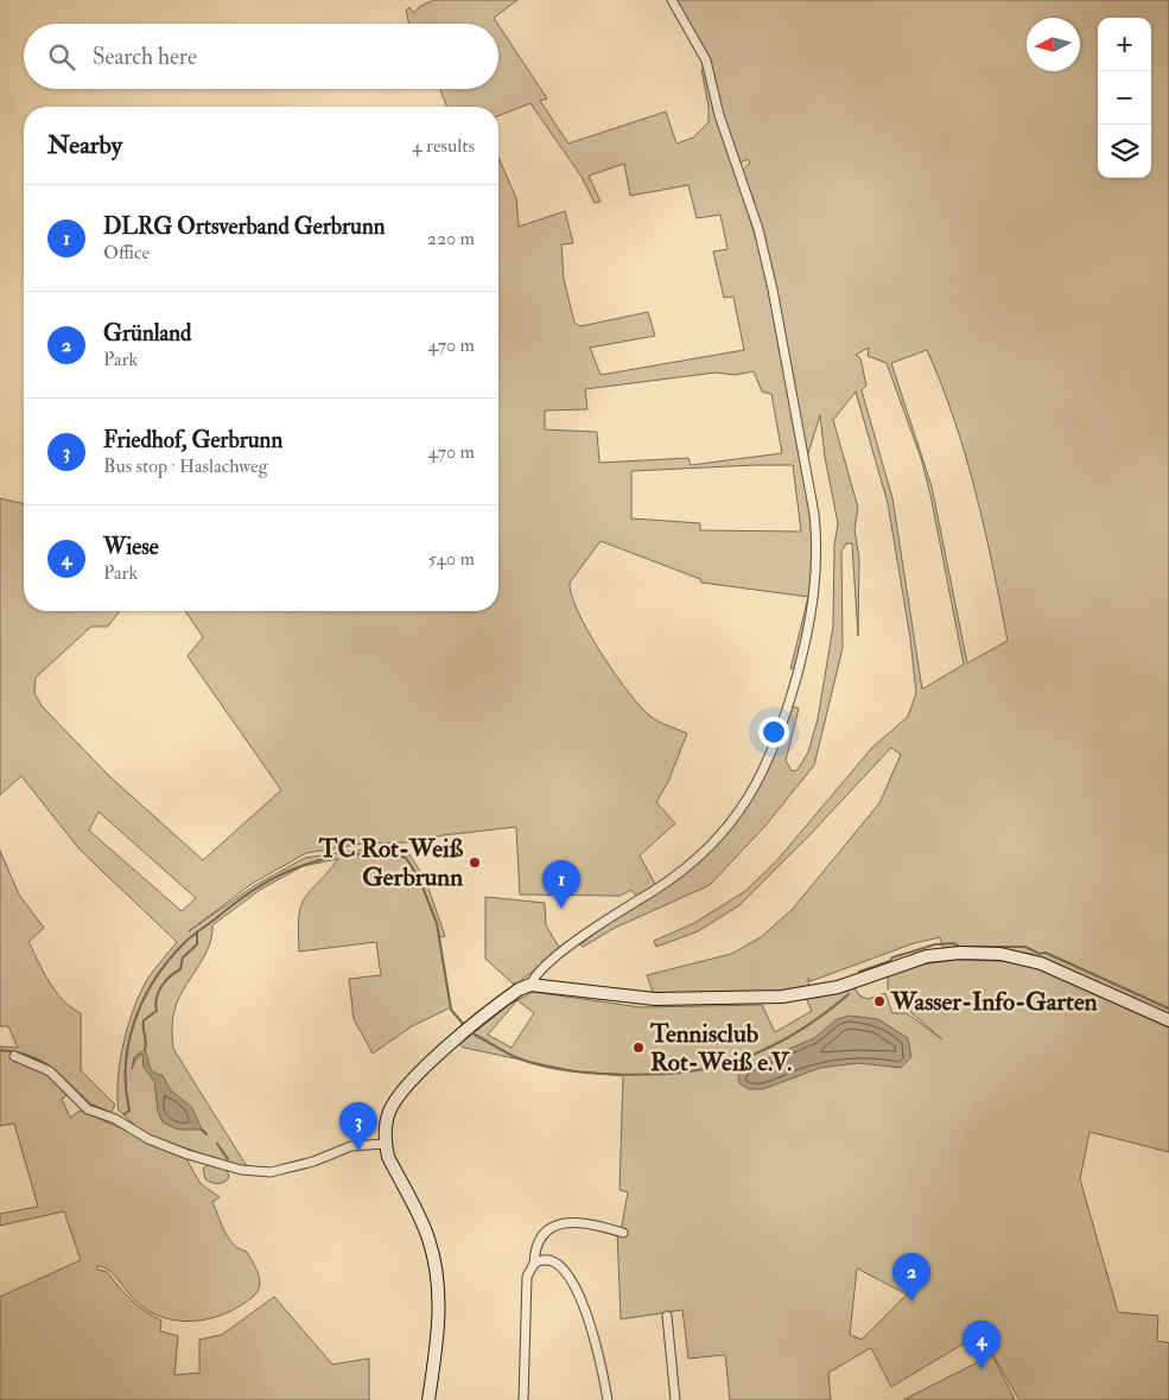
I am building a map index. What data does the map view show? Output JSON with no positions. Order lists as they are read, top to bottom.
{
  "places": ["TC Rot-Weiß Gerbrunn", "Wasser-Info-Garten", "Tennisclub Rot-Weiß e.V."],
  "north": "left",
  "page": {
    "map_buttons": ["+", "−"],
    "search": "Search here",
    "heading": ["Nearby", "4 results"],
    "list": [
      {
        "mark": "1",
        "name": "DLRG Ortsverband Gerbrunn",
        "note": "Office",
        "value": "220 m"
      },
      {
        "mark": "2",
        "name": "Grünland",
        "note": "Park",
        "value": "470 m"
      },
      {
        "mark": "3",
        "name": "Friedhof, Gerbrunn",
        "note": "Bus stop · Haslachweg",
        "value": "470 m"
      },
      {
        "mark": "4",
        "name": "Wiese",
        "note": "Park",
        "value": "540 m"
      }
    ],
    "pins": [
      "1",
      "3",
      "2",
      "4"
    ]
  }
}
